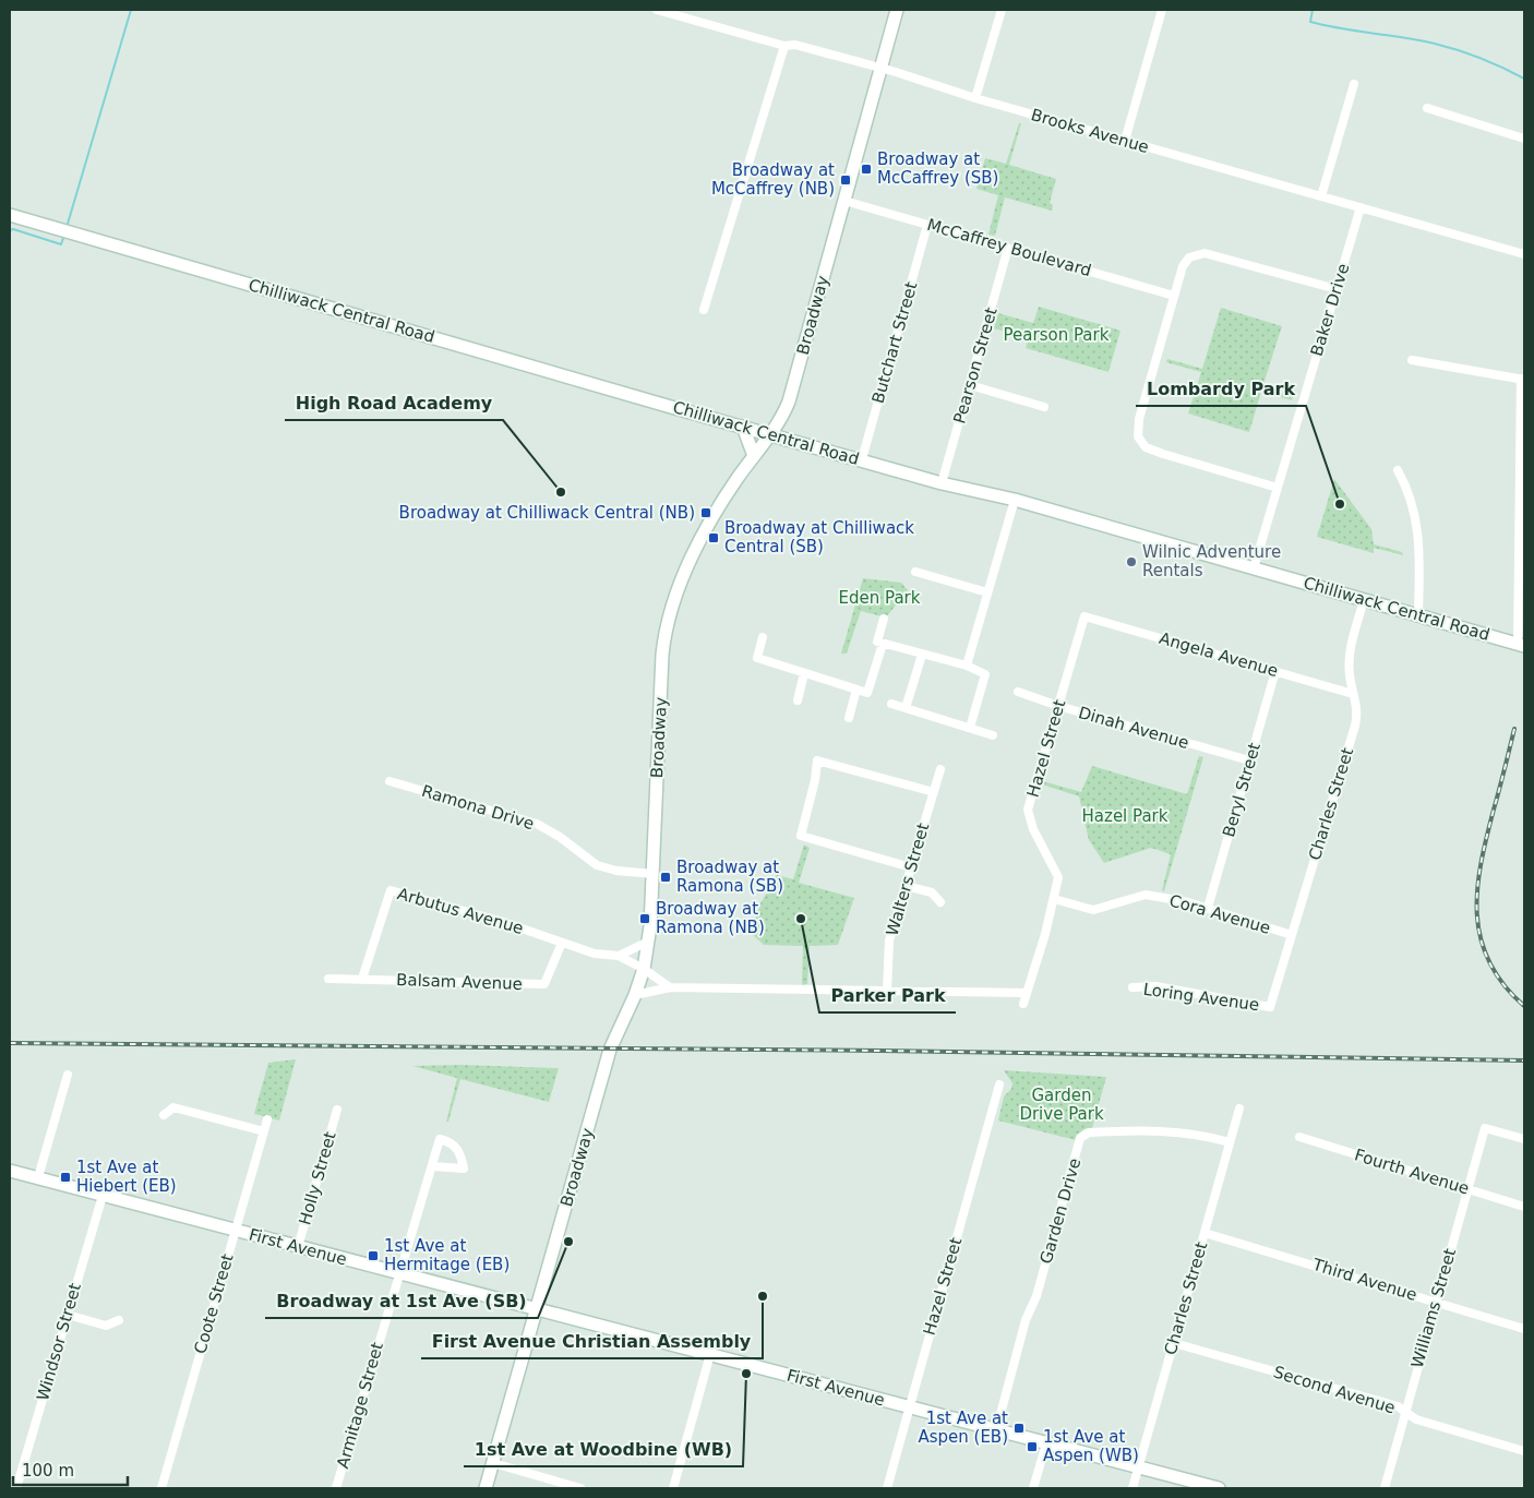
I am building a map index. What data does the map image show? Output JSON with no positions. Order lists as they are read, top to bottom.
{
  "streets": {
    "street": [
      "Brooks Avenue",
      "McCaffrey Boulevard",
      "Baker Drive",
      "Chilliwack Central Road",
      "Broadway",
      "Butchart Street",
      "Pearson Street",
      "Angela Avenue",
      "Dinah Avenue",
      "Hazel Street",
      "Beryl Street",
      "Charles Street",
      "Ramona Drive",
      "Walters Street",
      "Arbutus Avenue",
      "Cora Avenue",
      "Balsam Avenue",
      "Loring Avenue",
      "Fourth Avenue",
      "Holly Street",
      "Garden Drive",
      "First Avenue",
      "Third Avenue",
      "Coote Street",
      "Williams Street",
      "Windsor Street",
      "Second Avenue",
      "Armitage Street"
    ]
  },
  "crossings": [
    ["Brooks Avenue", "Baker Drive"],
    ["Brooks Avenue", "Broadway"],
    ["McCaffrey Boulevard", "Broadway"],
    ["McCaffrey Boulevard", "Butchart Street"],
    ["McCaffrey Boulevard", "Pearson Street"],
    ["Baker Drive", "Chilliwack Central Road"],
    ["Chilliwack Central Road", "Broadway"],
    ["Chilliwack Central Road", "Butchart Street"],
    ["Chilliwack Central Road", "Pearson Street"],
    ["Chilliwack Central Road", "Charles Street"],
    ["Broadway", "Ramona Drive"],
    ["Broadway", "Arbutus Avenue"],
    ["Broadway", "First Avenue"],
    ["Angela Avenue", "Hazel Street"],
    ["Angela Avenue", "Beryl Street"],
    ["Angela Avenue", "Charles Street"],
    ["Dinah Avenue", "Hazel Street"],
    ["Dinah Avenue", "Beryl Street"],
    ["Hazel Street", "Cora Avenue"],
    ["Hazel Street", "First Avenue"],
    ["Beryl Street", "Cora Avenue"],
    ["Charles Street", "Cora Avenue"],
    ["Charles Street", "Loring Avenue"],
    ["Charles Street", "Garden Drive"],
    ["Charles Street", "First Avenue"],
    ["Charles Street", "Third Avenue"],
    ["Charles Street", "Second Avenue"],
    ["Arbutus Avenue", "Balsam Avenue"],
    ["Fourth Avenue", "Williams Street"],
    ["Holly Street", "First Avenue"],
    ["Garden Drive", "First Avenue"],
    ["First Avenue", "Coote Street"],
    ["First Avenue", "Windsor Street"],
    ["First Avenue", "Armitage Street"],
    ["Third Avenue", "Williams Street"],
    ["Williams Street", "Second Avenue"]
  ],
  "parks": [
    "Pearson Park",
    "Eden Park",
    "Hazel Park",
    "Garden Drive Park"
  ],
  "places": {
    "transit": [
      "Broadway at McCaffrey (SB)",
      "Broadway at McCaffrey (NB)",
      "Broadway at Chilliwack Central (NB)",
      "Broadway at Chilliwack Central (SB)",
      "Broadway at Ramona (SB)",
      "Broadway at Ramona (NB)",
      "1st Ave at Hiebert (EB)",
      "1st Ave at Hermitage (EB)",
      "1st Ave at Aspen (EB)",
      "1st Ave at Aspen (WB)"
    ],
    "other": [
      "High Road Academy",
      "Lombardy Park",
      "Wilnic Adventure Rentals",
      "Parker Park",
      "Broadway at 1st Ave (SB)",
      "First Avenue Christian Assembly",
      "1st Ave at Woodbine (WB)"
    ]
  },
  "scale_bar": "100 m"
}
